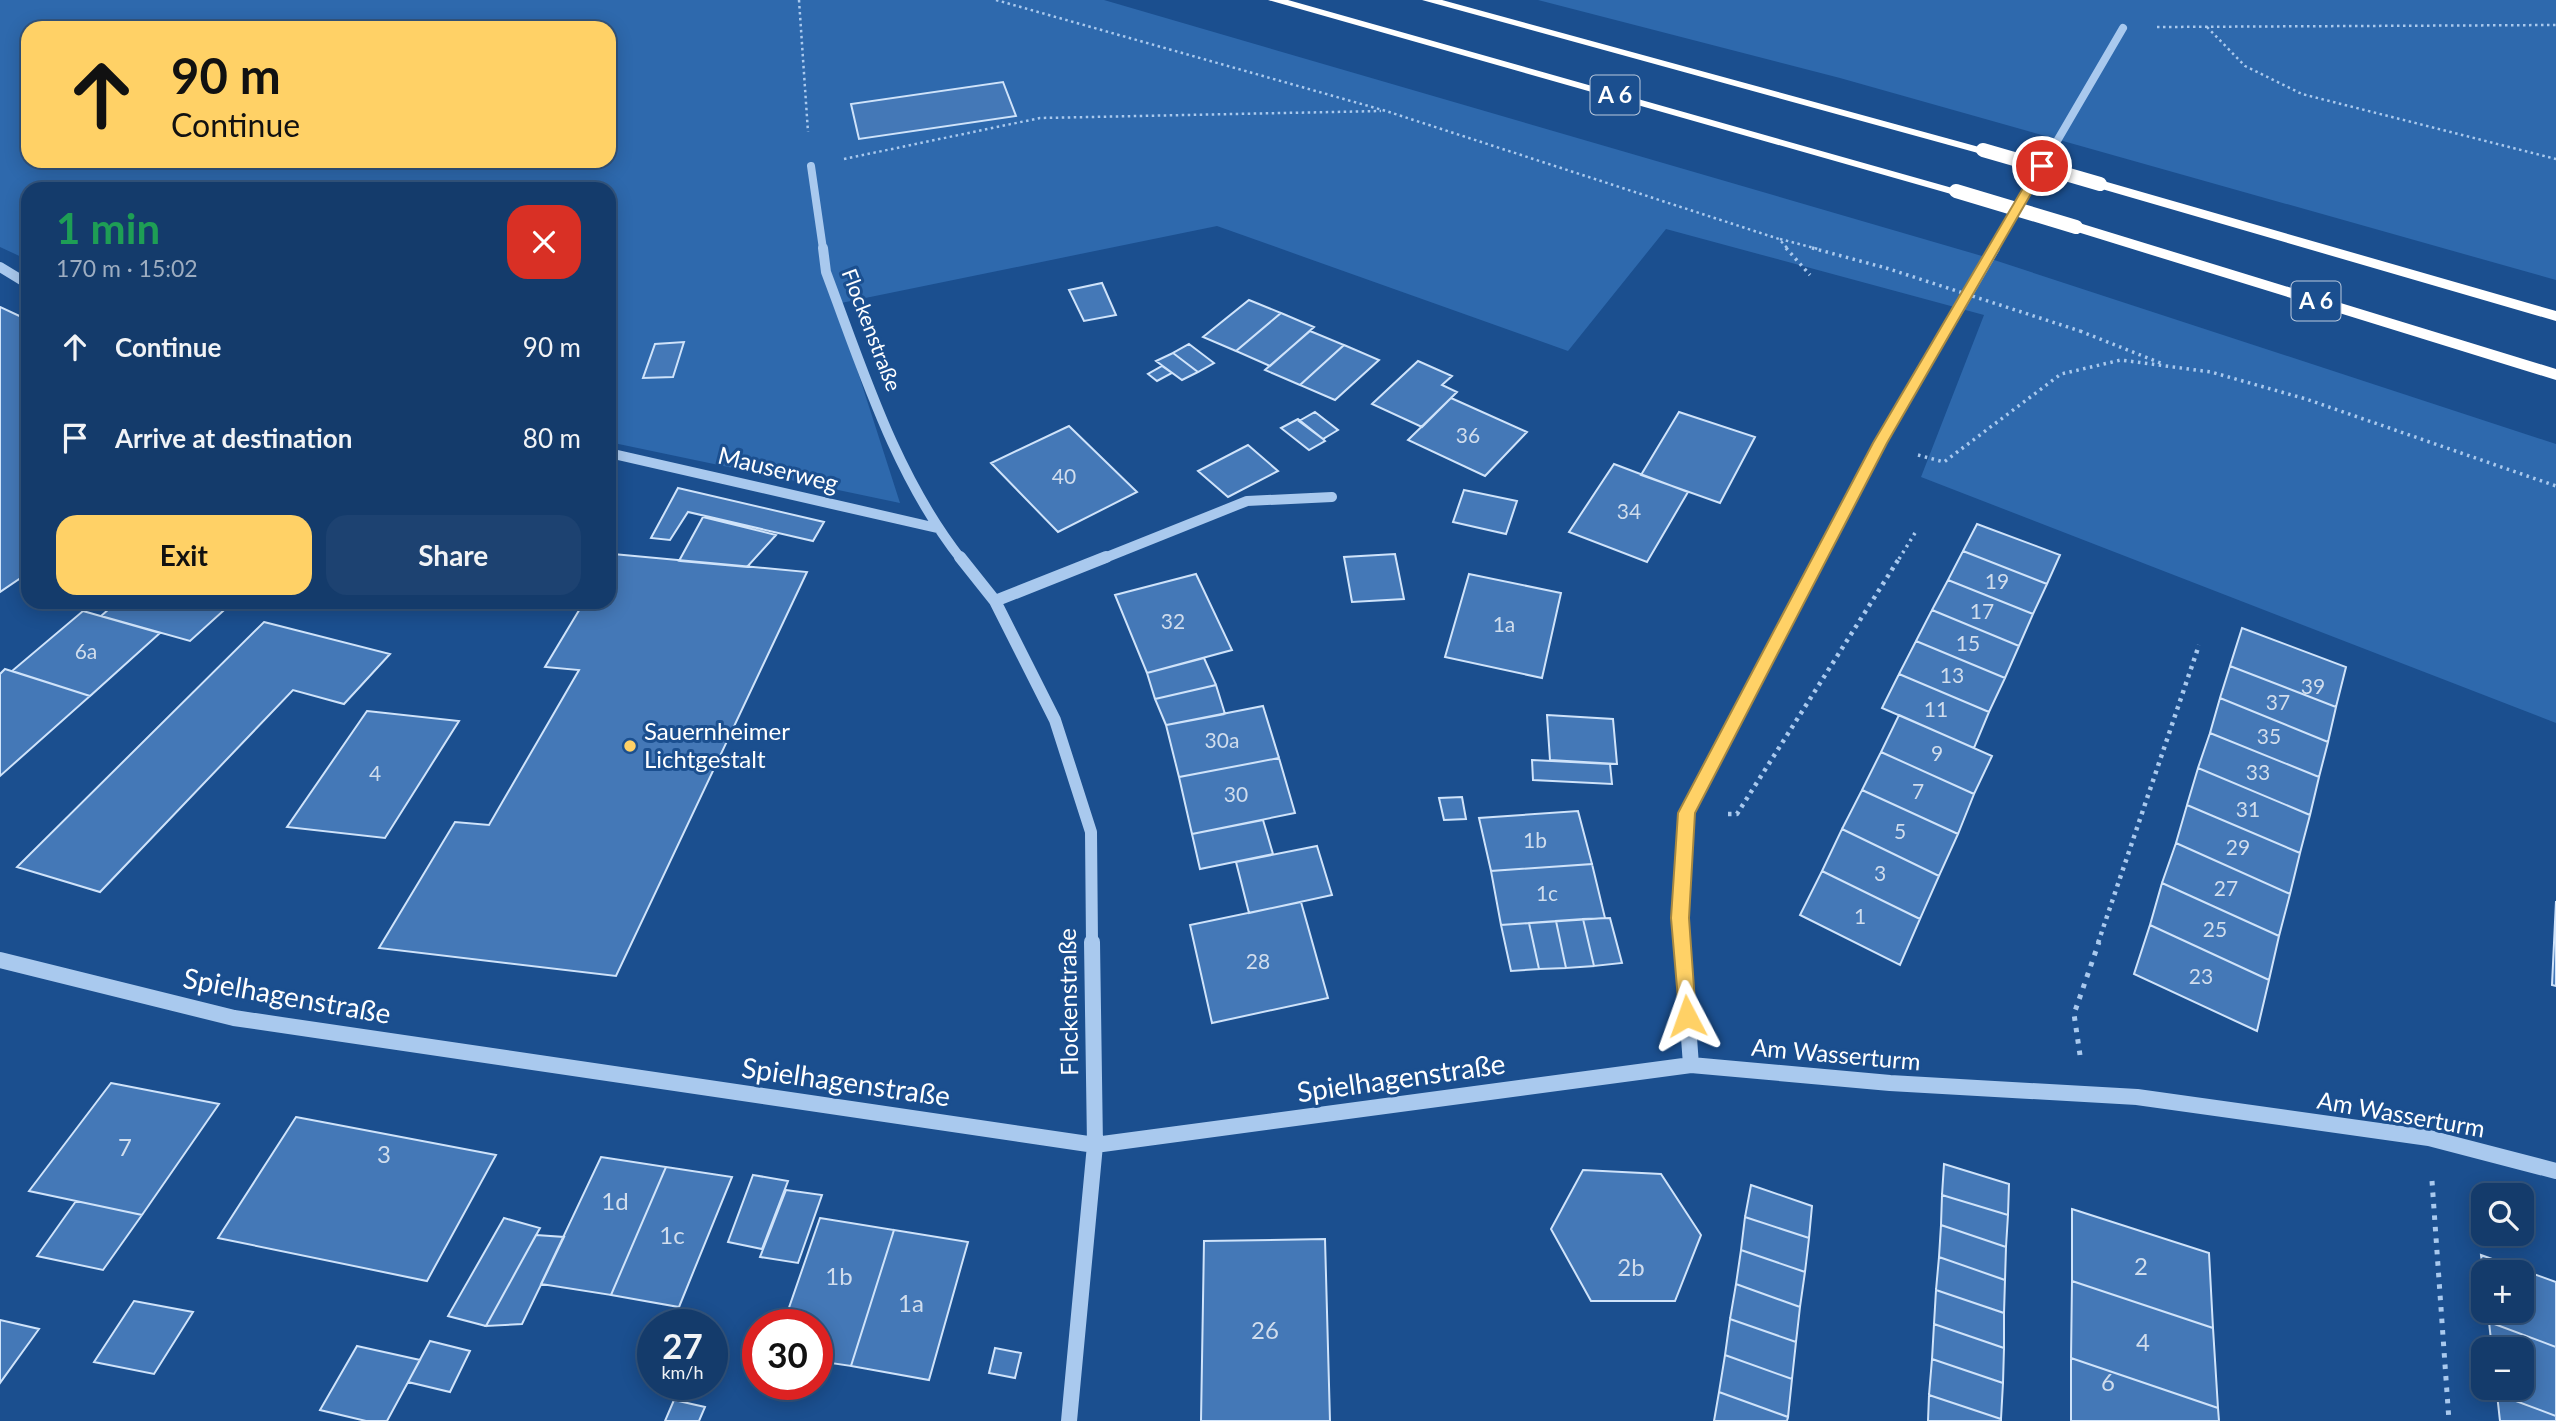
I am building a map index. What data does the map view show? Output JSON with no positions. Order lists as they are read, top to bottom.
{
  "streets": {
    "highway": ["A 6"],
    "street": [
      "Flockenstraße",
      "Mauserweg",
      "Spielhagenstraße",
      "Am Wasserturm"
    ]
  },
  "crossings": [
    ["Flockenstraße", "Mauserweg"],
    ["Flockenstraße", "Spielhagenstraße"],
    ["Spielhagenstraße", "Am Wasserturm"]
  ],
  "places": ["Sauernheimer Lichtgestalt"],
  "house_numbers": [
    "36",
    "40",
    "34",
    "19",
    "17",
    "32",
    "1a",
    "15",
    "6a",
    "13",
    "39",
    "37",
    "11",
    "35",
    "30a",
    "9",
    "33",
    "4",
    "7",
    "30",
    "31",
    "5",
    "1b",
    "29",
    "3",
    "27",
    "1c",
    "1",
    "25",
    "28",
    "23",
    "7",
    "3",
    "1d",
    "1c",
    "2",
    "2b",
    "1b",
    "1a",
    "26",
    "4",
    "6"
  ],
  "page": {
    "turn": ["90 m", "Continue"],
    "heading": ["1 min", "170 m · 15:02"],
    "list": [
      {
        "name": "Continue",
        "value": "90 m"
      },
      {
        "name": "Arrive at destination",
        "value": "80 m"
      }
    ],
    "buttons": ["Exit", "Share"],
    "map_buttons": ["+", "−"],
    "speed": "27 km/h",
    "limit": "30"
  }
}
